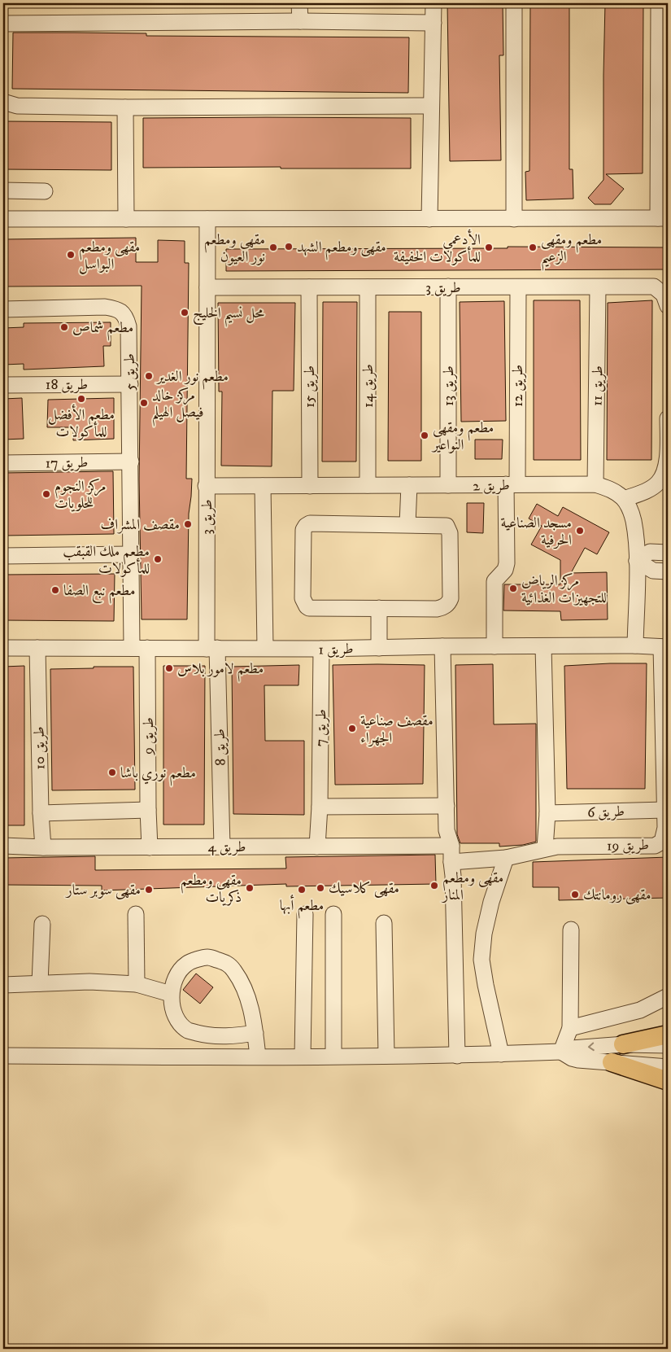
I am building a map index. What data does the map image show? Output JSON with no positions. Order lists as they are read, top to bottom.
{
  "streets": {
    "street": [
      "طريق 3",
      "طريق 5",
      "طريق 18",
      "طريق 14",
      "طريق 13",
      "طريق 12",
      "طريق 11",
      "طريق 15",
      "طريق 17",
      "طريق 2",
      "طريق 1",
      "طريق 7",
      "طريق 9",
      "طريق 8",
      "طريق 10",
      "طريق 6",
      "طريق 19",
      "طريق 4"
    ]
  },
  "crossings": [
    ["طريق 3", "طريق 14"],
    ["طريق 3", "طريق 13"],
    ["طريق 3", "طريق 12"],
    ["طريق 3", "طريق 11"],
    ["طريق 3", "طريق 15"],
    ["طريق 3", "طريق 2"],
    ["طريق 3", "طريق 1"],
    ["طريق 3", "طريق 8"],
    ["طريق 5", "طريق 18"],
    ["طريق 5", "طريق 17"],
    ["طريق 5", "طريق 1"],
    ["طريق 5", "طريق 9"],
    ["طريق 14", "طريق 2"],
    ["طريق 13", "طريق 2"],
    ["طريق 12", "طريق 2"],
    ["طريق 12", "طريق 1"],
    ["طريق 11", "طريق 2"],
    ["طريق 15", "طريق 2"],
    ["طريق 1", "طريق 7"],
    ["طريق 1", "طريق 9"],
    ["طريق 1", "طريق 8"],
    ["طريق 1", "طريق 10"],
    ["طريق 1", "طريق 19"],
    ["طريق 7", "طريق 4"],
    ["طريق 9", "طريق 4"],
    ["طريق 8", "طريق 4"],
    ["طريق 10", "طريق 4"],
    ["طريق 6", "طريق 19"]
  ],
  "places": [
    "مقهى ومطعم الشهد",
    "مقهى ومطعم نور العيون",
    "الأدعمي للمأكولات الخفيفة",
    "مطعم ومقهى الزعيم",
    "مقهى ومطعم البواسل",
    "محل نسيم الخليج",
    "مطعم شماص",
    "مطعم نور الغدير",
    "مطعم الأفضل للمأكولات",
    "مركز خالد فيصل الهيلم",
    "مطعم ومقهى النواعير",
    "مركز النجوم للحلويات",
    "مقصف المشراف",
    "مسجد الصناعية الحرفية",
    "مطعم ملك القبقب للمأكولات",
    "مركز الرياض للتجهيزات الغذائية",
    "مطعم نبع الصفا",
    "مطعم لامور بلاس",
    "مقصف صناعية الجهراء",
    "مطعم نوري باشا",
    "مقهى ومطعم المنار",
    "مقهى ومطعم ذكريات",
    "مقهى كلاسيك",
    "مقهى سوبر ستار",
    "مطعم أبها",
    "مقهى رومانتك"
  ]
}
